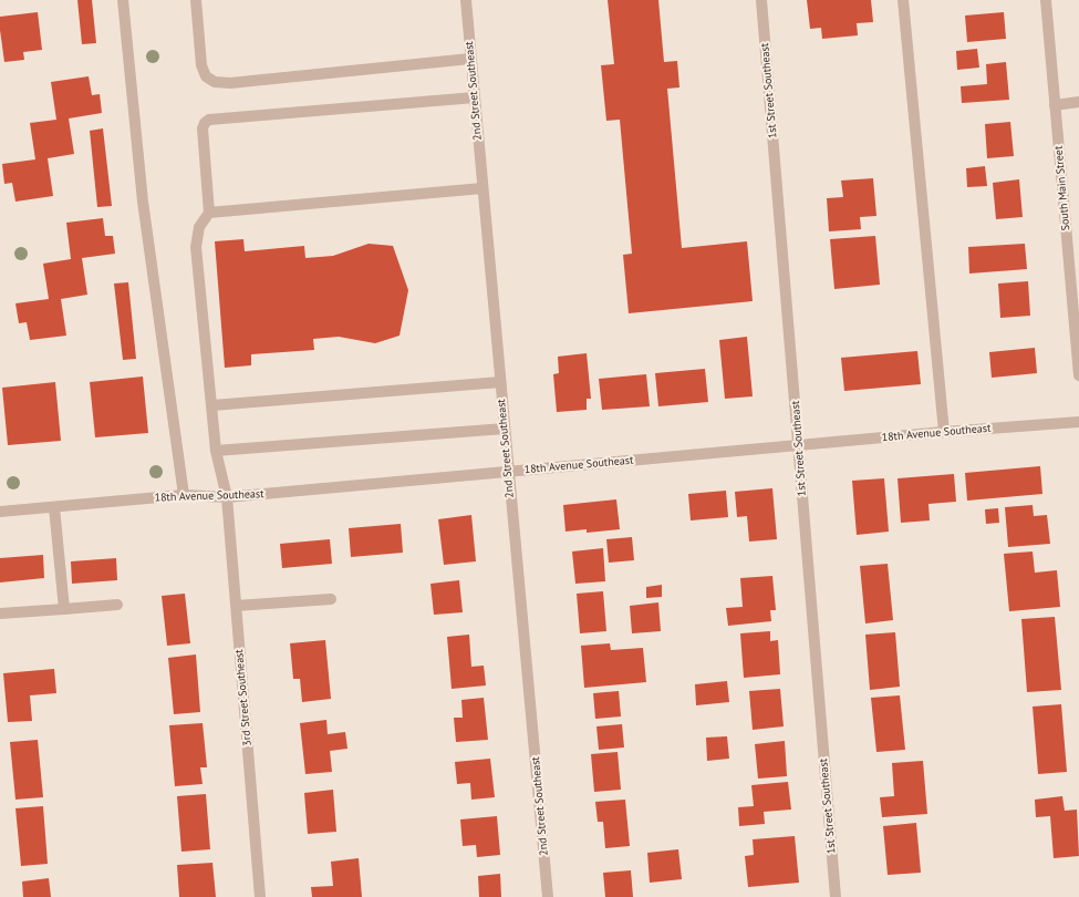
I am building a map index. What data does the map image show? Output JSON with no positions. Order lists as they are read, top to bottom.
{
  "streets": {
    "street": [
      "2nd Street Southeast",
      "1st Street Southeast",
      "South Main Street",
      "18th Avenue Southeast",
      "3rd Street Southeast"
    ]
  },
  "crossings": [
    ["2nd Street Southeast", "18th Avenue Southeast"],
    ["1st Street Southeast", "18th Avenue Southeast"],
    ["18th Avenue Southeast", "3rd Street Southeast"]
  ]
}
